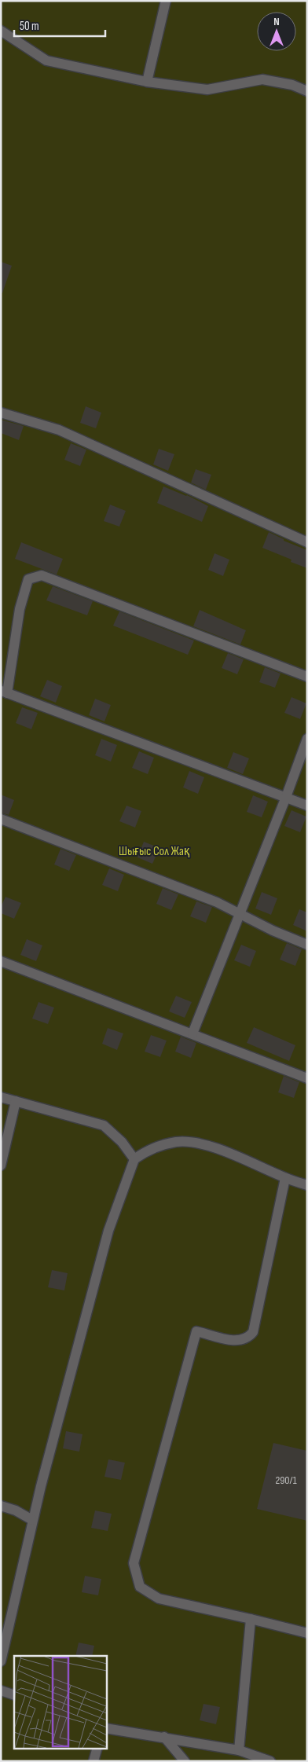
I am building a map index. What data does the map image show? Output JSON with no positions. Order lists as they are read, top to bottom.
{
  "parks": ["Шығыс Сол Жақ"],
  "house_numbers": ["290/1"],
  "scale_bar": "50 m",
  "north": "top"
}
